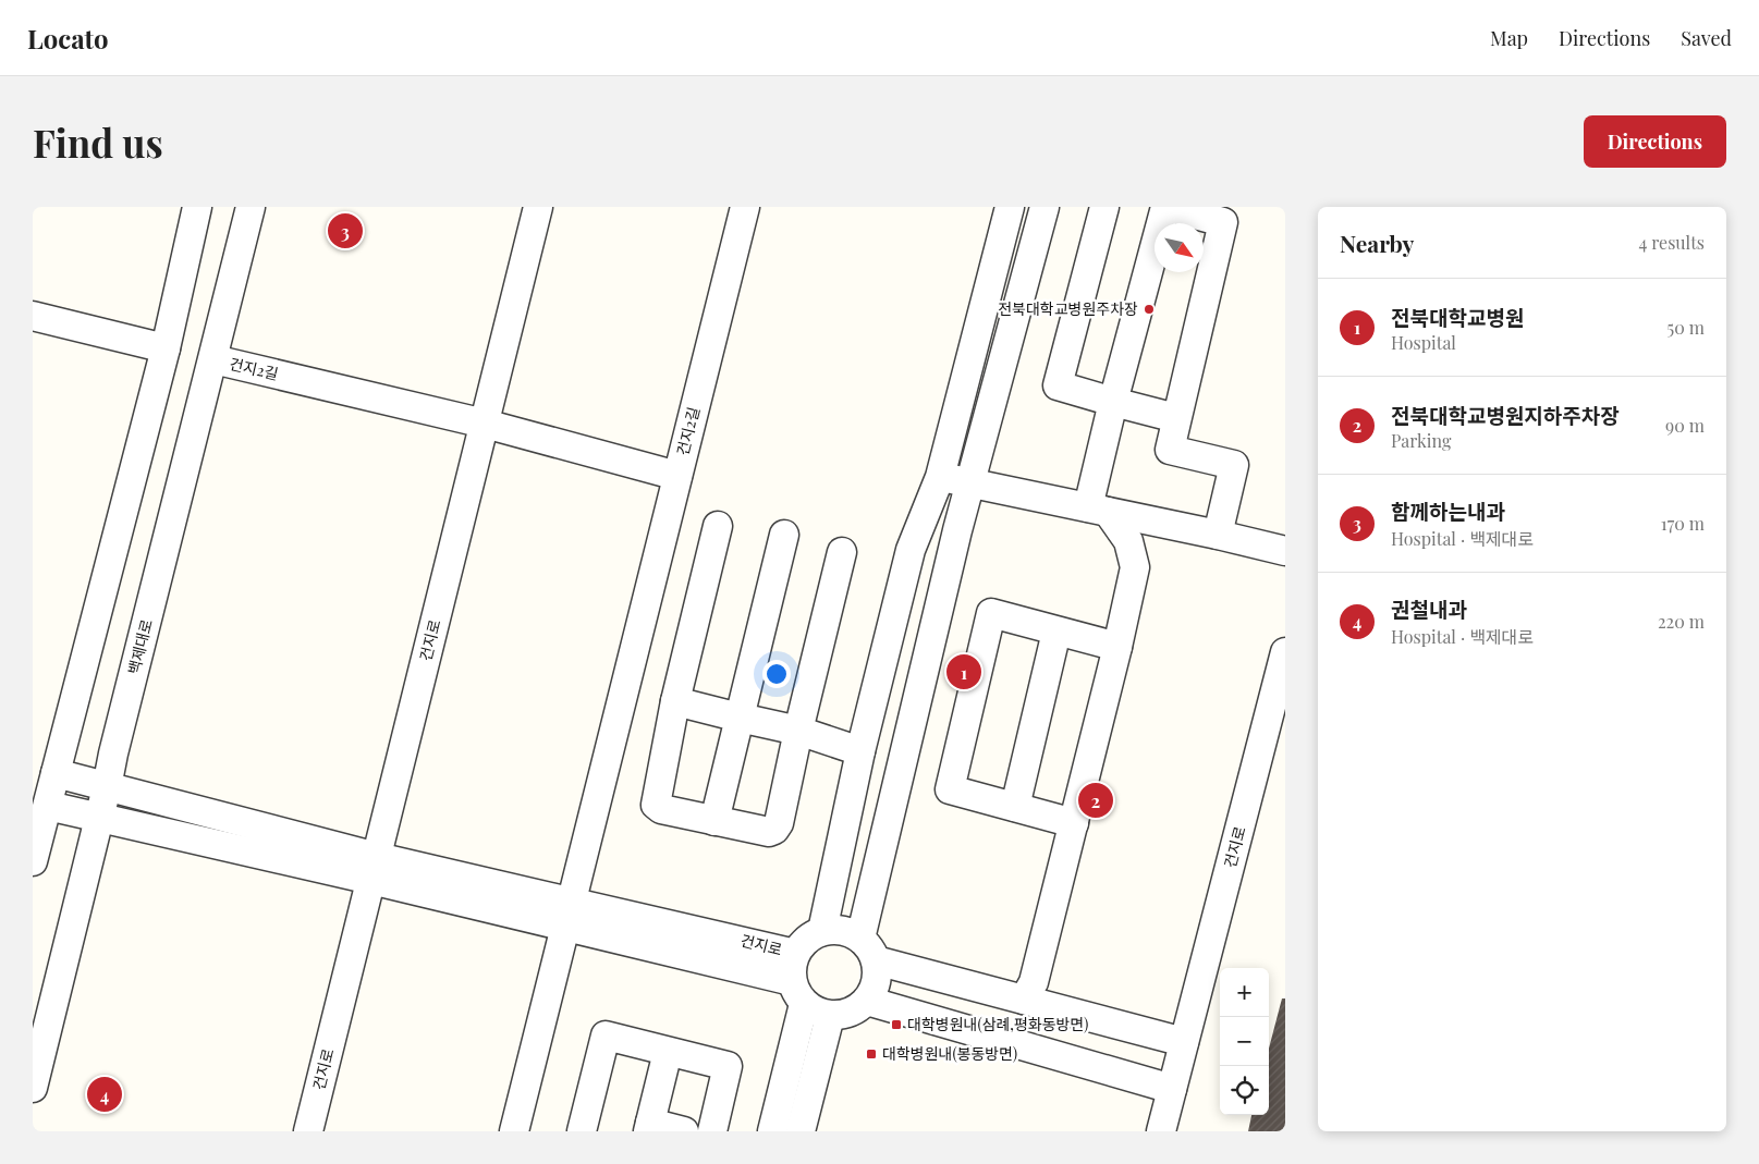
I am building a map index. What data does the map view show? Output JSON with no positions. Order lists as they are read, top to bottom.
{
  "streets": {
    "street": ["건지2길", "건지로", "백제대로"]
  },
  "crossings": [
    ["건지2길", "건지로"],
    ["건지2길", "백제대로"],
    ["건지로", "백제대로"]
  ],
  "places": {
    "other": ["전북대학교병원주차장"],
    "transit": ["대학병원내(삼례,평화동방면)", "대학병원내(봉동방면)"]
  },
  "north": "bottom right",
  "page": {
    "header": "Locato",
    "nav": ["Map", "Directions", "Saved"],
    "buttons": "Directions",
    "title": "Find us",
    "heading": ["Nearby", "4 results"],
    "pins": [
      "3",
      "1",
      "2",
      "4"
    ],
    "list": [
      {
        "mark": "1",
        "name": "전북대학교병원",
        "note": "Hospital",
        "value": "50 m"
      },
      {
        "mark": "2",
        "name": "전북대학교병원지하주차장",
        "note": "Parking",
        "value": "90 m"
      },
      {
        "mark": "3",
        "name": "함께하는내과",
        "note": "Hospital · 백제대로",
        "value": "170 m"
      },
      {
        "mark": "4",
        "name": "권철내과",
        "note": "Hospital · 백제대로",
        "value": "220 m"
      }
    ],
    "map_buttons": ["+", "−"]
  }
}
